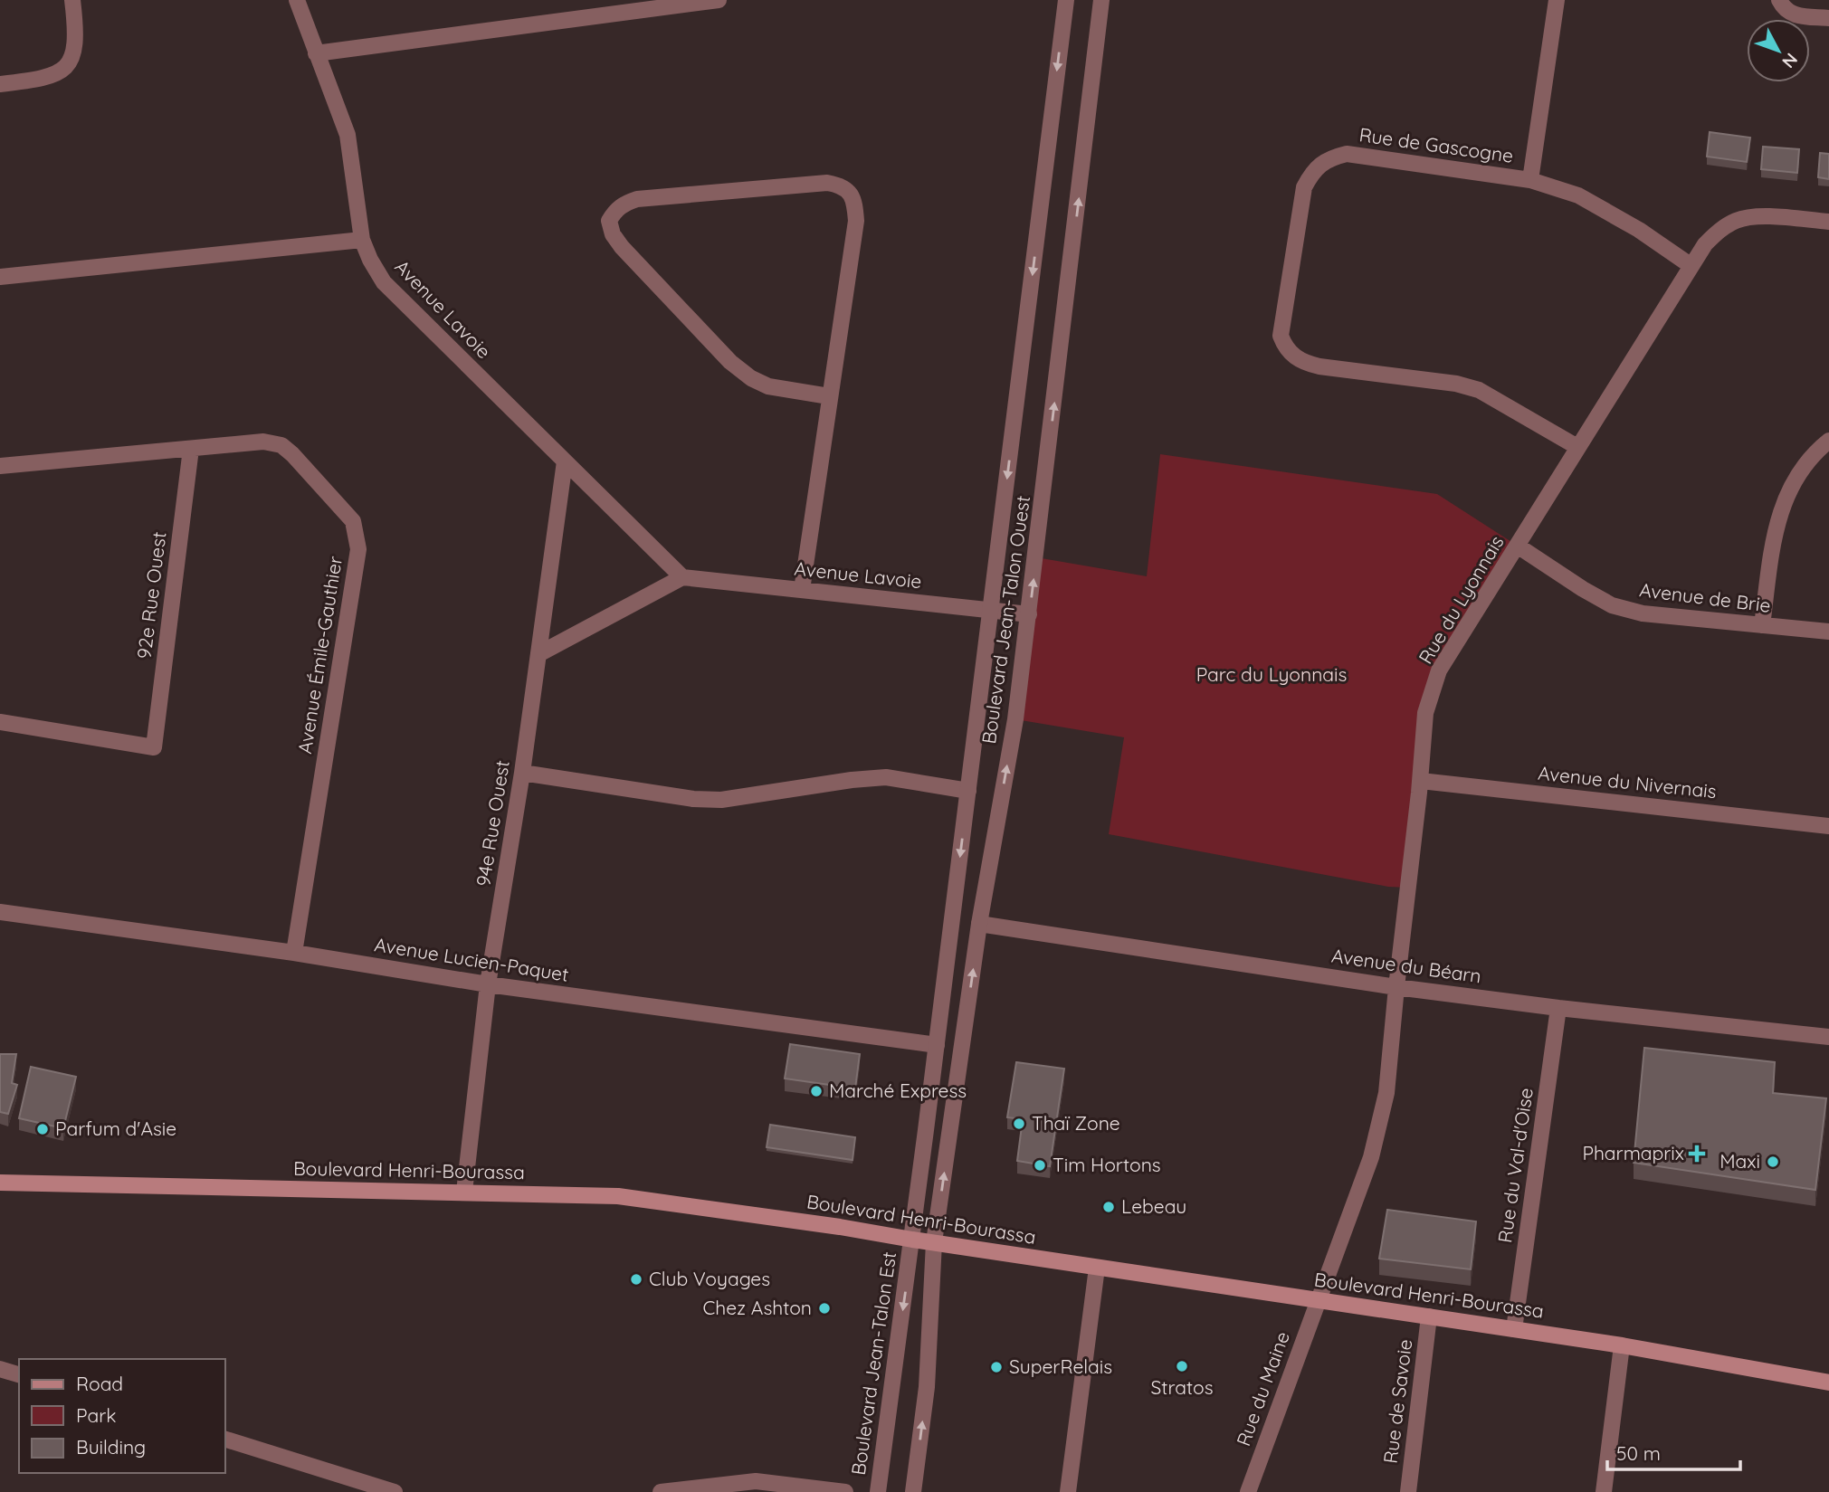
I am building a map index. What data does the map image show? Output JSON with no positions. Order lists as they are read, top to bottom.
{
  "streets": {
    "main road": ["Boulevard Henri-Bourassa"],
    "street": [
      "Rue de Gascogne",
      "Avenue Lavoie",
      "92e Rue Ouest",
      "Avenue de Brie",
      "Rue du Lyonnais",
      "Boulevard Jean-Talon Ouest",
      "Avenue Émile-Gauthier",
      "Avenue du Nivernais",
      "94e Rue Ouest",
      "Avenue Lucien-Paquet",
      "Avenue du Béarn",
      "Rue du Val-d'Oise",
      "Boulevard Jean-Talon Est",
      "Rue du Maine",
      "Rue de Savoie"
    ]
  },
  "crossings": [
    ["Rue de Gascogne", "Rue du Lyonnais"],
    ["Avenue Lavoie", "Boulevard Jean-Talon Ouest"],
    ["Avenue Lavoie", "94e Rue Ouest"],
    ["92e Rue Ouest", "Avenue Émile-Gauthier"],
    ["Avenue de Brie", "Rue du Lyonnais"],
    ["Rue du Lyonnais", "Avenue du Nivernais"],
    ["Rue du Lyonnais", "Avenue du Béarn"],
    ["Rue du Lyonnais", "Boulevard Henri-Bourassa"],
    ["Rue du Lyonnais", "Rue du Maine"],
    ["Boulevard Jean-Talon Ouest", "Avenue Lucien-Paquet"],
    ["Boulevard Jean-Talon Ouest", "Avenue du Béarn"],
    ["Boulevard Jean-Talon Ouest", "Boulevard Henri-Bourassa"],
    ["Boulevard Jean-Talon Ouest", "Boulevard Jean-Talon Est"],
    ["Avenue Émile-Gauthier", "Avenue Lucien-Paquet"],
    ["94e Rue Ouest", "Avenue Lucien-Paquet"],
    ["94e Rue Ouest", "Boulevard Henri-Bourassa"],
    ["Avenue du Béarn", "Rue du Val-d'Oise"],
    ["Rue du Val-d'Oise", "Boulevard Henri-Bourassa"],
    ["Boulevard Henri-Bourassa", "Boulevard Jean-Talon Est"],
    ["Boulevard Henri-Bourassa", "Rue du Maine"],
    ["Boulevard Henri-Bourassa", "Rue de Savoie"]
  ],
  "parks": ["Parc du Lyonnais"],
  "places": {
    "other": [
      "Marché Express",
      "Thaï Zone",
      "Parfum d'Asie",
      "Maxi",
      "Tim Hortons",
      "Lebeau",
      "Club Voyages",
      "Chez Ashton",
      "Stratos",
      "SuperRelais"
    ],
    "health": ["Pharmaprix"]
  },
  "legend": ["Road", "Park", "Building"],
  "scale_bar": "50 m",
  "north": "bottom right"
}
